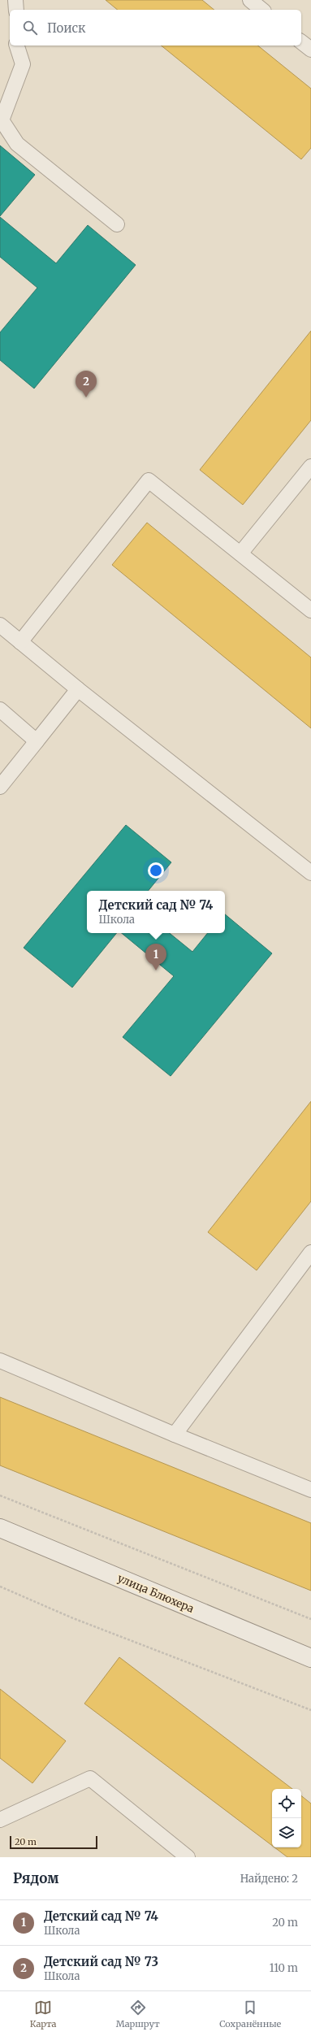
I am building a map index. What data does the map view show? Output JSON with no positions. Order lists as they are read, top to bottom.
{
  "streets": {
    "street": ["улица Блюхера"]
  },
  "scale_bar": "20 m",
  "page": {
    "search": "Поиск",
    "pins": ["2", "1"],
    "popup": ["Детский сад № 74", "Школа"],
    "scale": "20 m",
    "heading": ["Рядом", "Найдено: 2"],
    "list": [
      {
        "mark": "1",
        "name": "Детский сад № 74",
        "note": "Школа",
        "value": "20 m"
      },
      {
        "mark": "2",
        "name": "Детский сад № 73",
        "note": "Школа",
        "value": "110 m"
      }
    ],
    "nav": ["Карта", "Маршрут", "Сохранённые"]
  }
}
